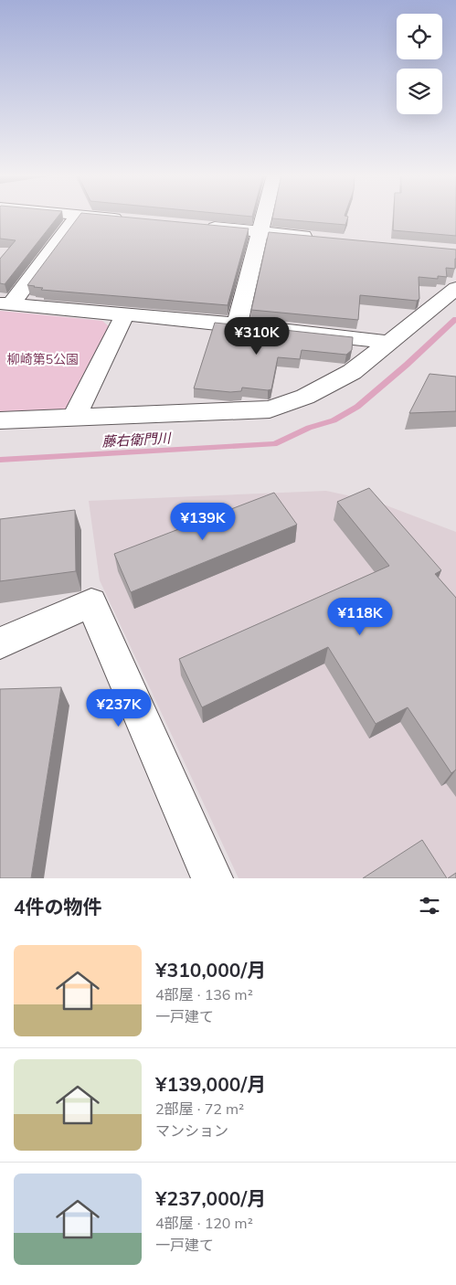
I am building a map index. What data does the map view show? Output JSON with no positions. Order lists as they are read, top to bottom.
{
  "water": ["藤右衛門川"],
  "parks": ["柳崎第5公園"],
  "page": {
    "price": [
      "¥310K",
      "¥139K",
      "¥118K",
      "¥237K"
    ],
    "heading": "4件の物件",
    "list": [
      {
        "name": "¥310,000/月",
        "note": "4部屋 · 136 m² · 一戸建て"
      },
      {
        "name": "¥139,000/月",
        "note": "2部屋 · 72 m² · マンション"
      },
      {
        "name": "¥237,000/月",
        "note": "4部屋 · 120 m² · 一戸建て"
      }
    ]
  }
}
